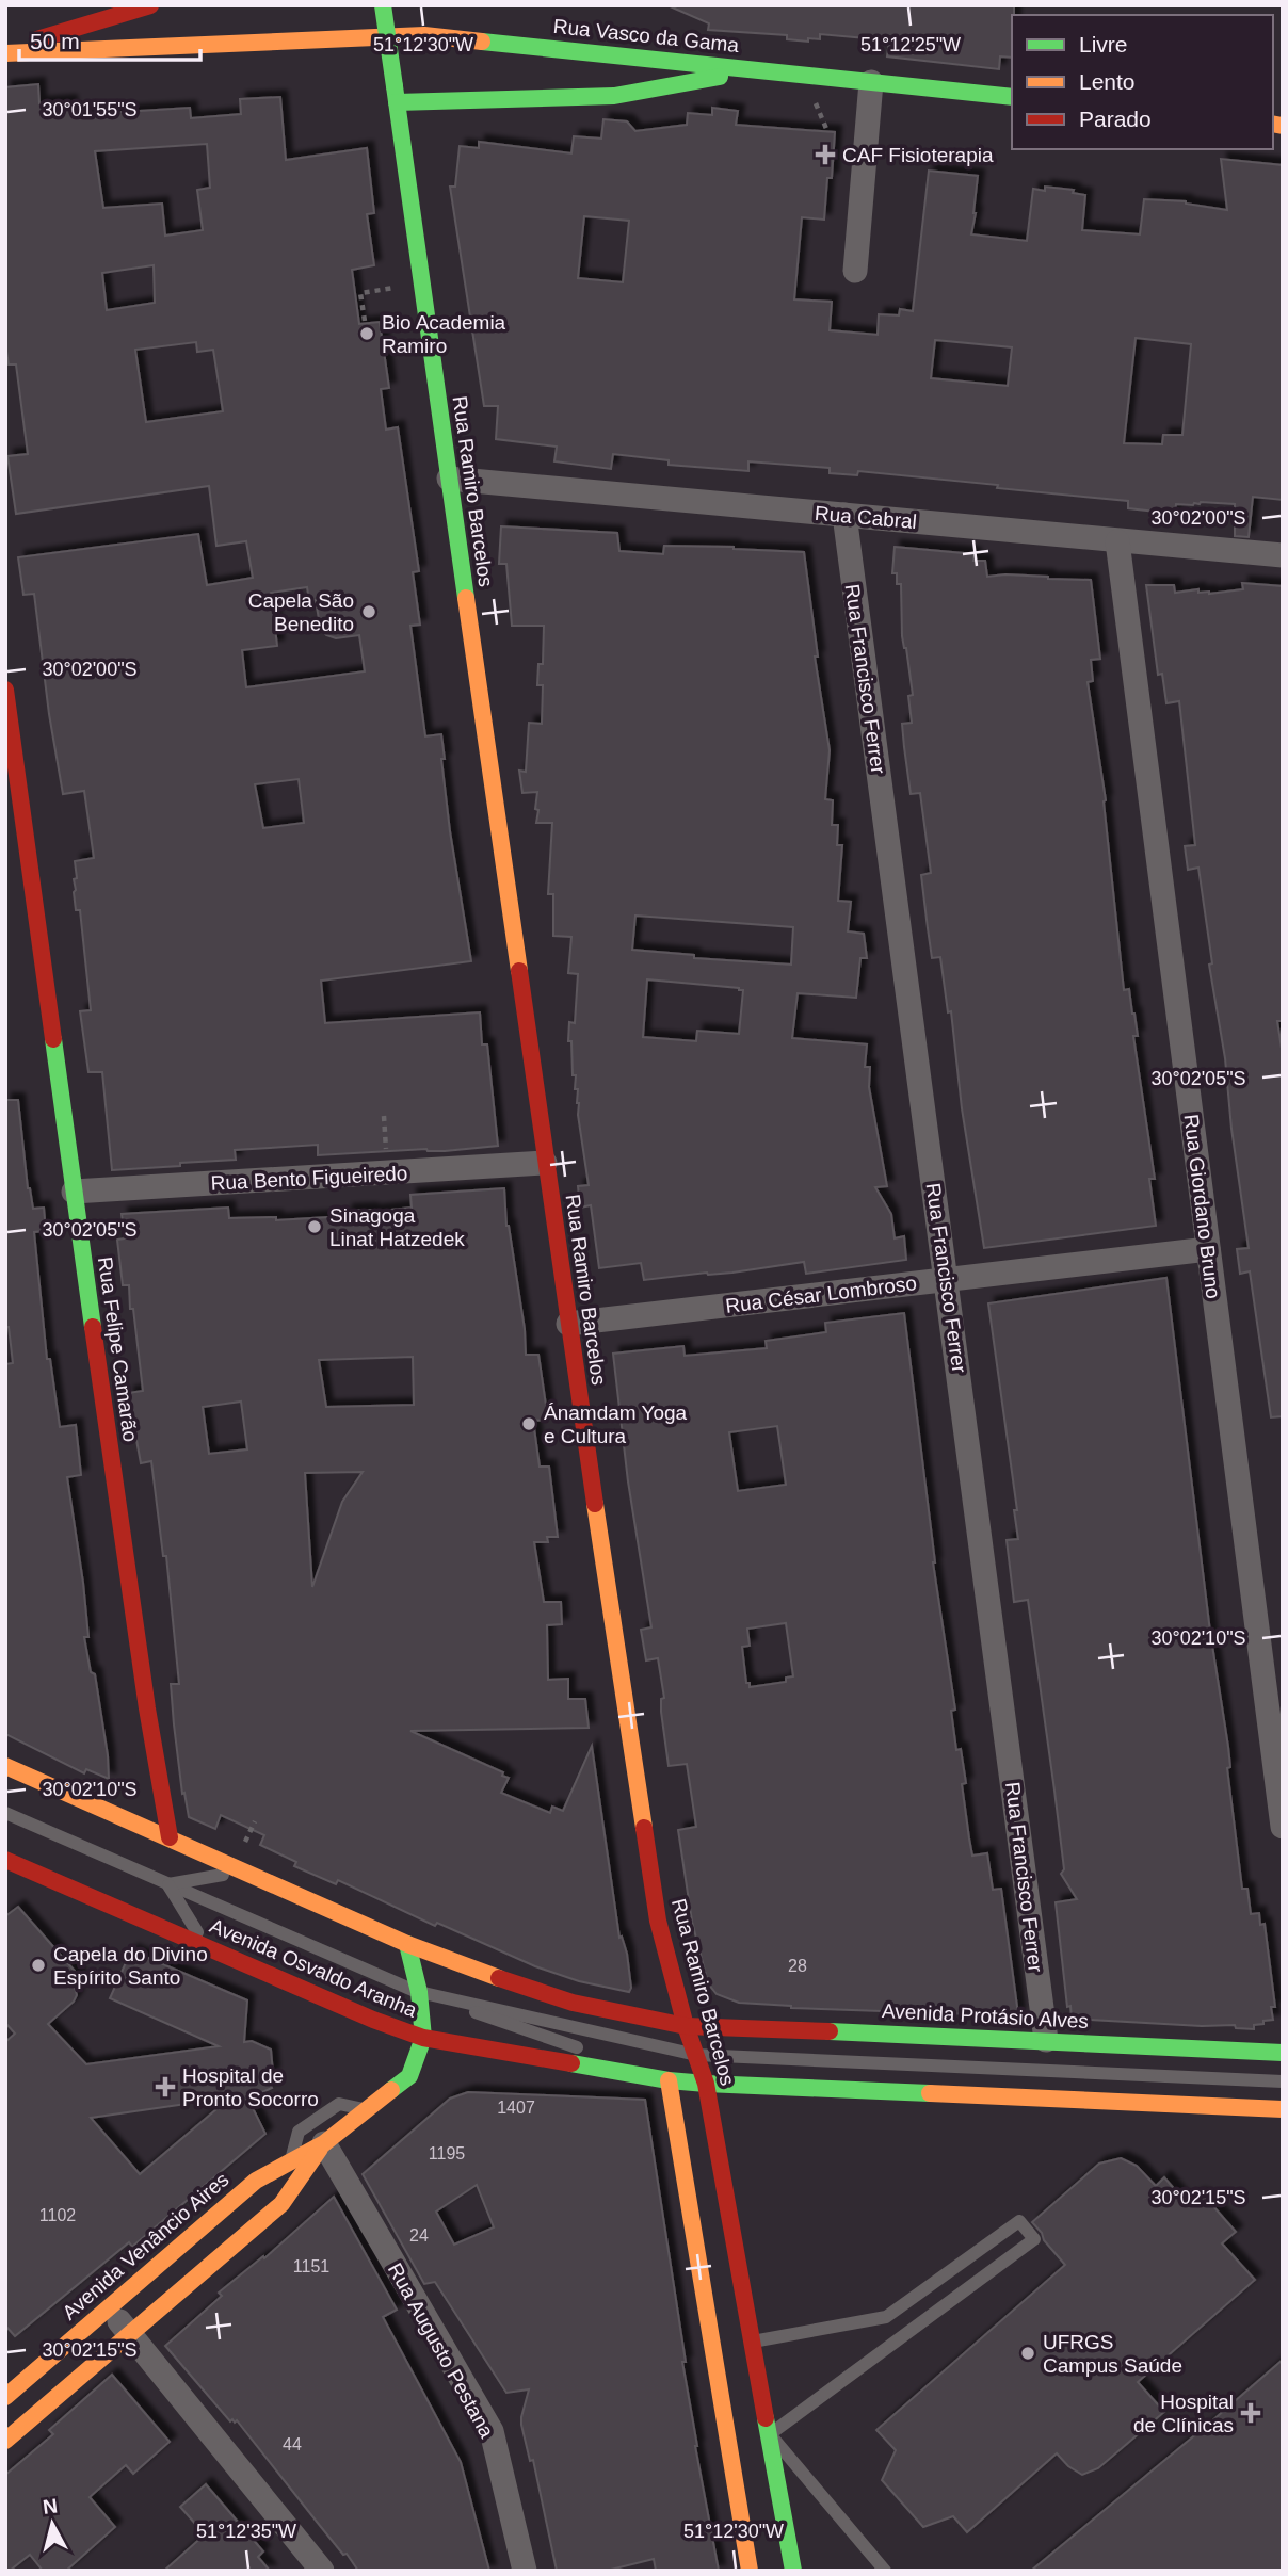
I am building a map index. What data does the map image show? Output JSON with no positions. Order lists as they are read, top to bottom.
{
  "streets": {
    "main road": [
      "Rua Vasco da Gama",
      "Rua Ramiro Barcelos",
      "Rua Felipe Camarão",
      "Avenida Osvaldo Aranha",
      "Avenida Protásio Alves",
      "Avenida Venâncio Aires"
    ],
    "street": [
      "Rua Cabral",
      "Rua Francisco Ferrer",
      "Rua Bento Figueiredo",
      "Rua Giordano Bruno",
      "Rua César Lombroso",
      "Rua Augusto Pestana"
    ]
  },
  "crossings": [
    ["Rua Ramiro Barcelos", "Rua Cabral"],
    ["Rua Ramiro Barcelos", "Rua Bento Figueiredo"],
    ["Rua Ramiro Barcelos", "Rua César Lombroso"],
    ["Rua Ramiro Barcelos", "Avenida Osvaldo Aranha"],
    ["Rua Ramiro Barcelos", "Avenida Protásio Alves"],
    ["Rua Cabral", "Rua Francisco Ferrer"],
    ["Rua Cabral", "Rua Giordano Bruno"],
    ["Rua Francisco Ferrer", "Rua César Lombroso"],
    ["Rua Francisco Ferrer", "Avenida Protásio Alves"],
    ["Rua Bento Figueiredo", "Rua Felipe Camarão"],
    ["Rua Giordano Bruno", "Rua César Lombroso"],
    ["Avenida Osvaldo Aranha", "Avenida Venâncio Aires"],
    ["Avenida Venâncio Aires", "Rua Augusto Pestana"]
  ],
  "places": {
    "health": ["CAF Fisioterapia", "Hospital de Pronto Socorro", "Hospital de Clínicas"],
    "other": [
      "Bio Academia Ramiro",
      "Capela São Benedito",
      "Sinagoga Linat Hatzedek",
      "Ánamdam Yoga e Cultura",
      "Capela do Divino Espírito Santo",
      "UFRGS Campus Saúde"
    ]
  },
  "house_numbers": [
    "28",
    "1407",
    "1195",
    "1102",
    "24",
    "1151",
    "44"
  ],
  "legend": ["Livre", "Lento", "Parado"],
  "scale_bar": "50 m",
  "north": "top",
  "coordinates": [
    "51°12'30\"W",
    "51°12'25\"W",
    "30°01'55\"S",
    "30°02'00\"S",
    "30°02'05\"S",
    "30°02'10\"S",
    "30°02'15\"S",
    "51°12'35\"W"
  ]
}
